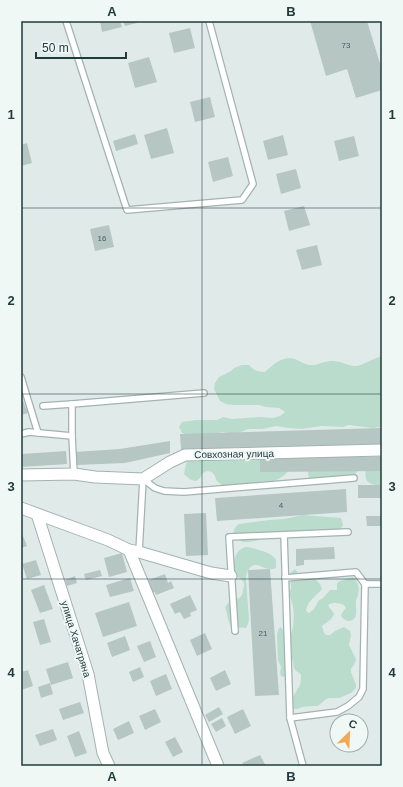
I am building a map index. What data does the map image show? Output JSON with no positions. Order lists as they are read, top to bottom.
{
  "streets": {
    "street": ["Совхозная улица", "улица Хачатряна"]
  },
  "house_numbers": [
    "73",
    "16",
    "4",
    "21"
  ],
  "scale_bar": "50 m",
  "north": "top right",
  "grid": {
    "columns": ["A", "B"],
    "rows": [
      "1",
      "2",
      "3",
      "4"
    ]
  }
}
